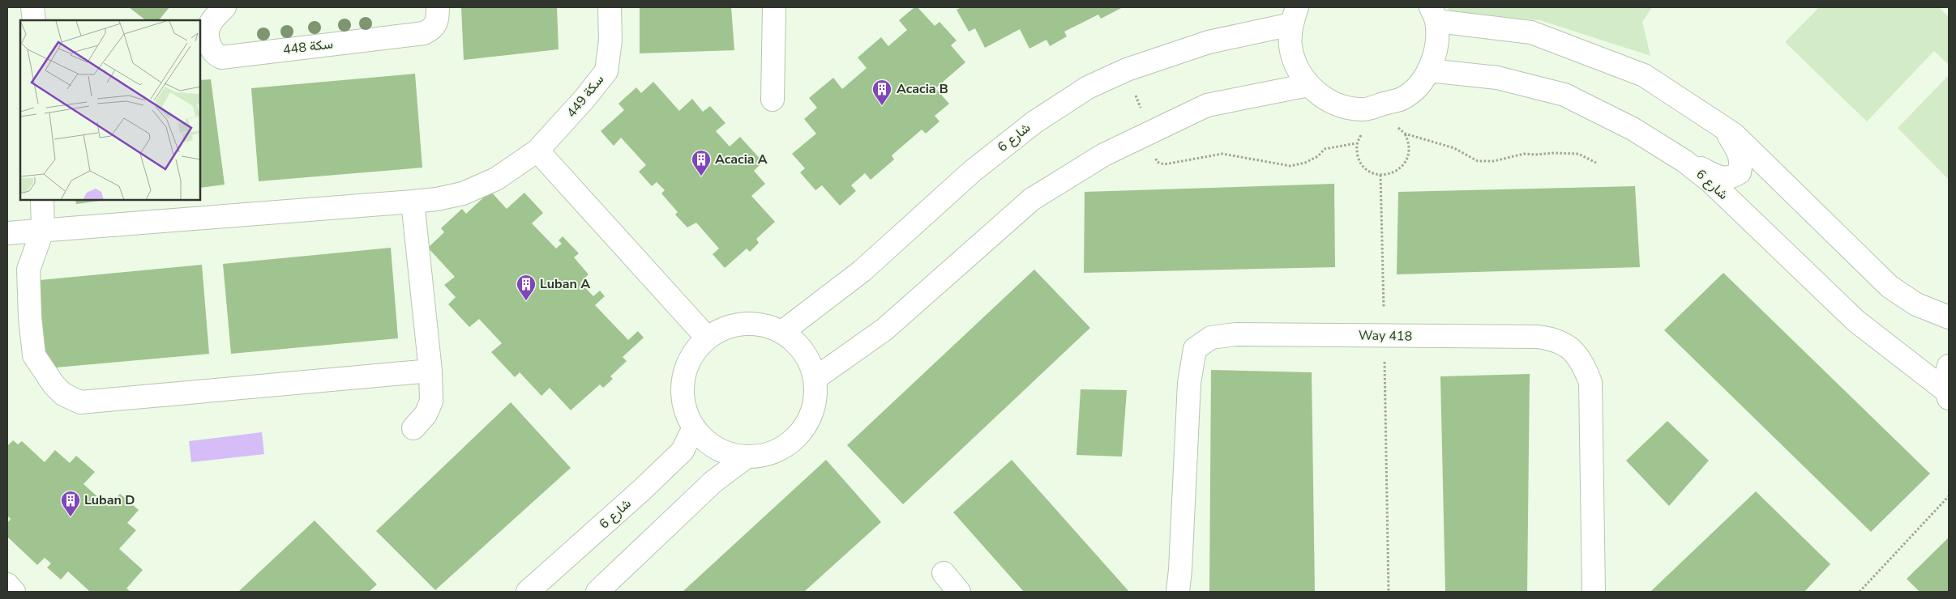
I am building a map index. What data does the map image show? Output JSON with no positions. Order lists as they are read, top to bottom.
{
  "streets": {
    "street": [
      "سكة 448",
      "سكة 449",
      "شارع 6",
      "Way 418"
    ]
  },
  "places": {
    "building": [
      "Acacia B",
      "Acacia A",
      "Luban A",
      "Luban D"
    ]
  }
}
